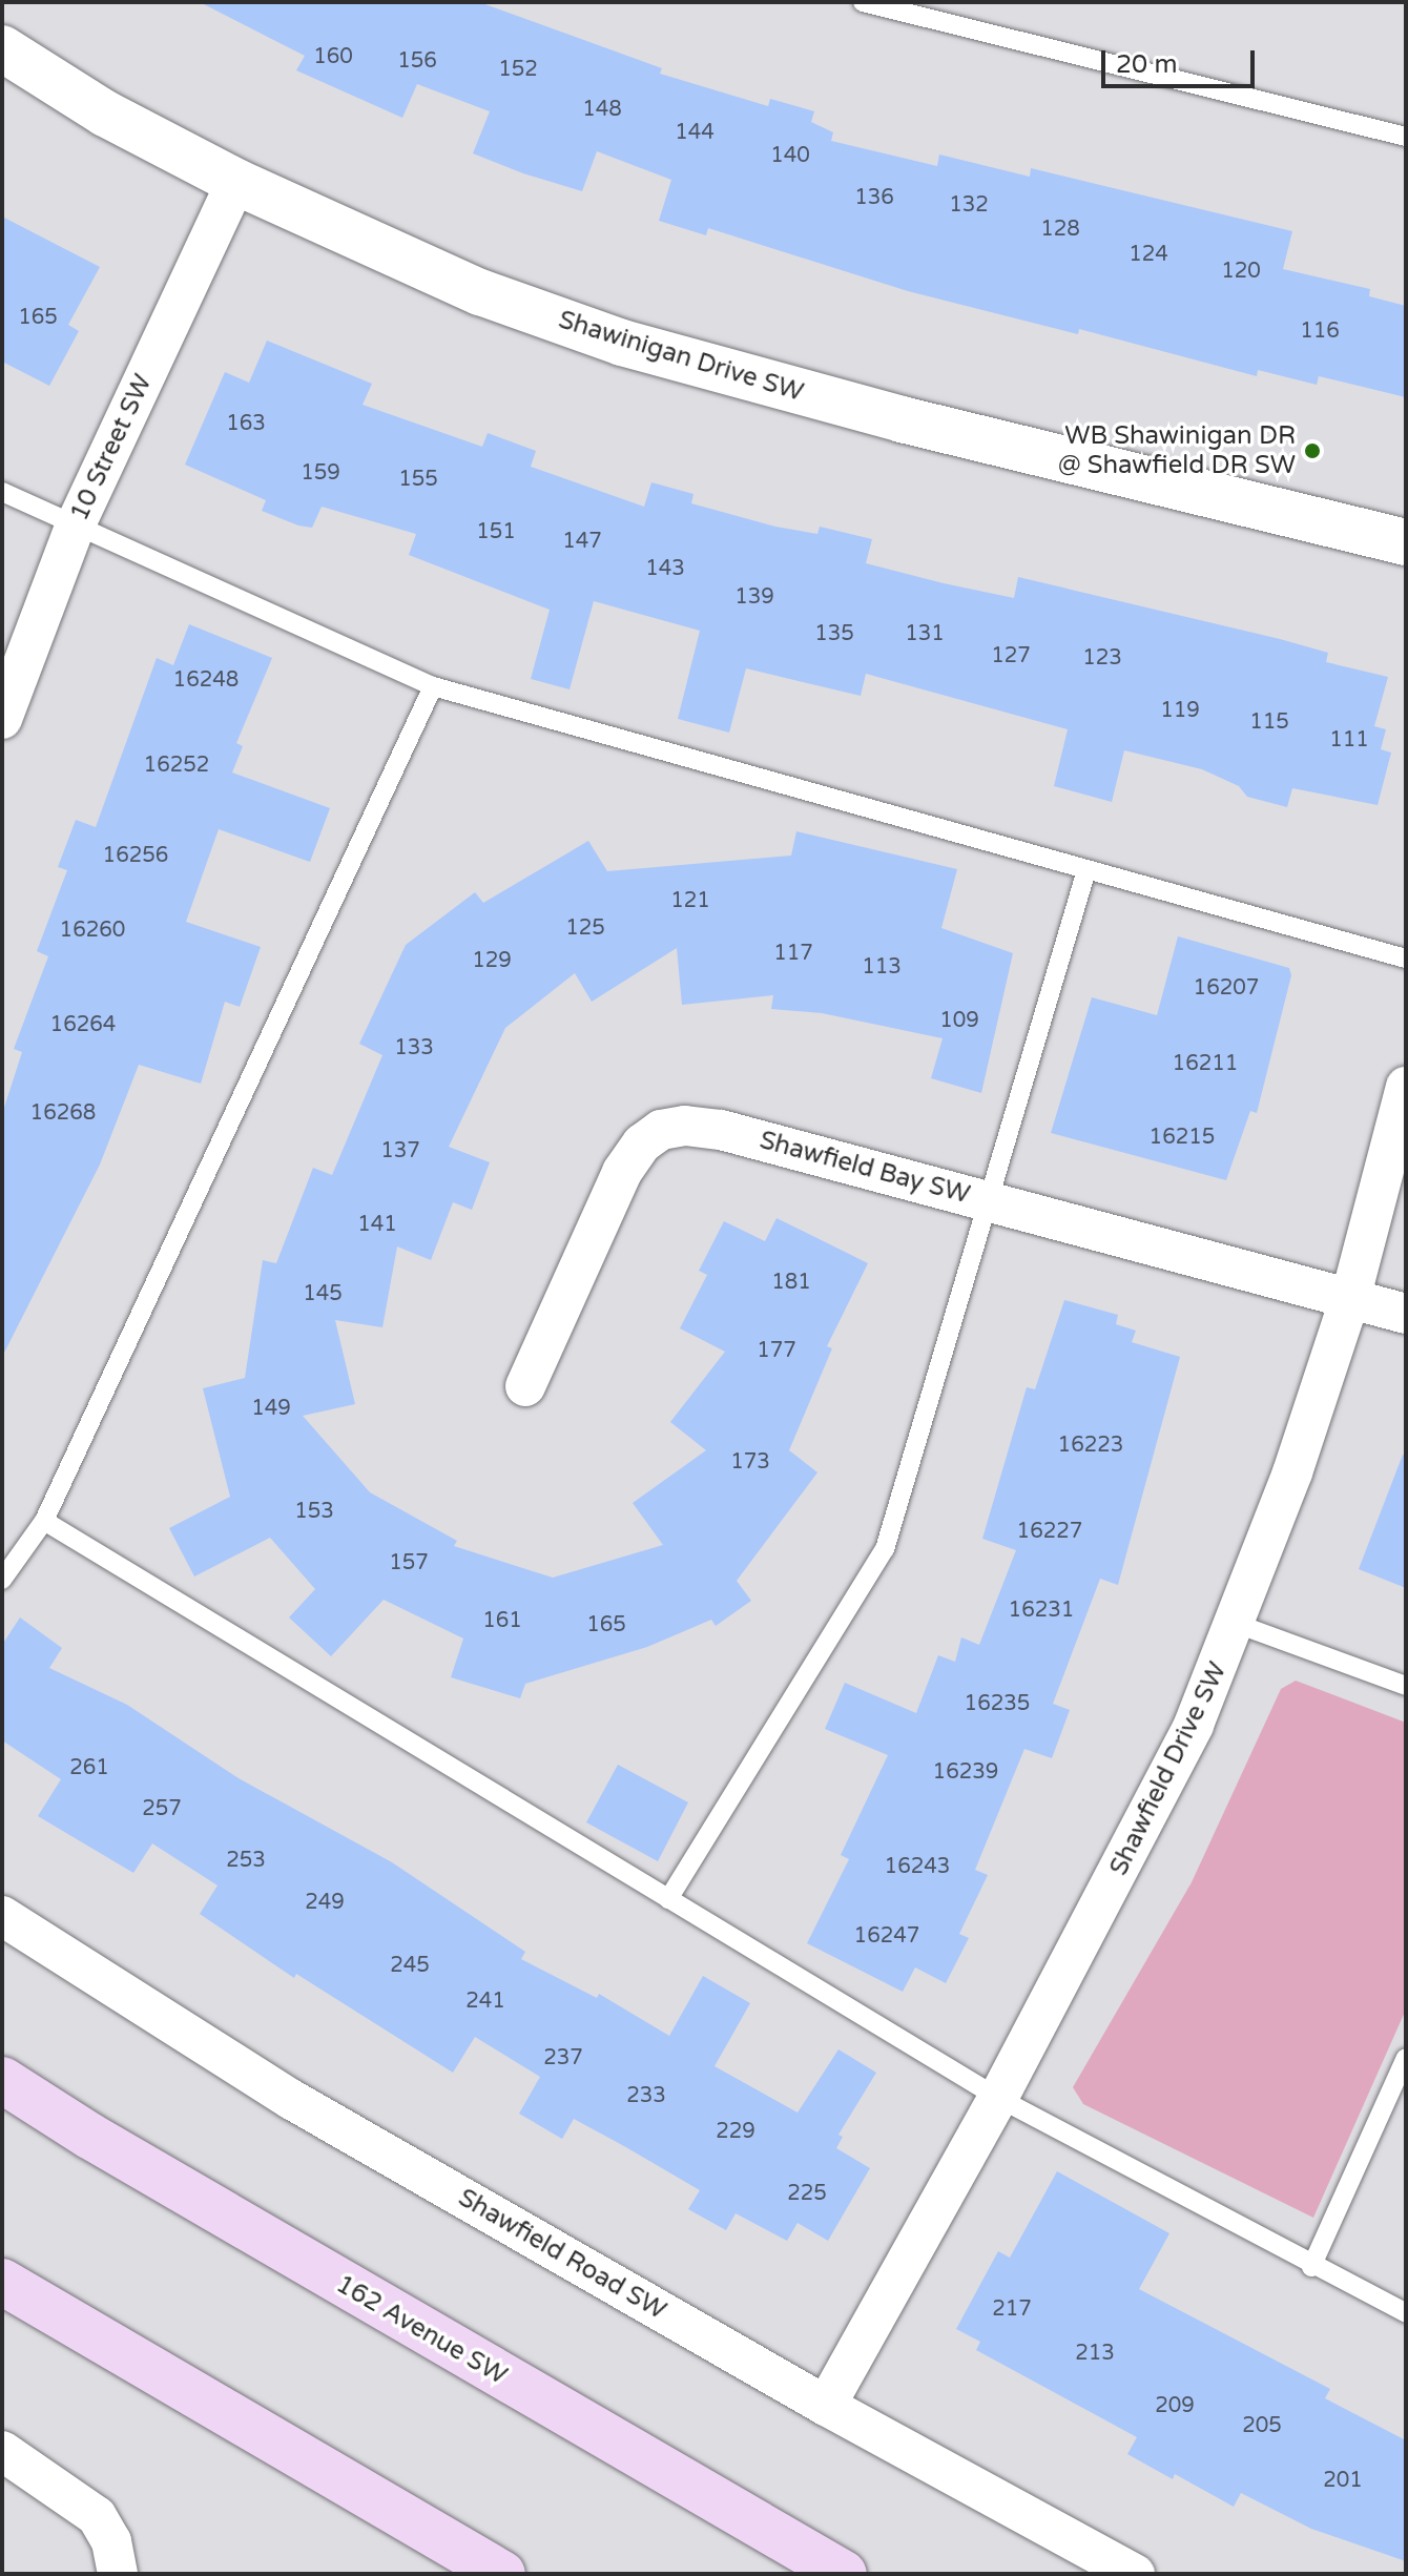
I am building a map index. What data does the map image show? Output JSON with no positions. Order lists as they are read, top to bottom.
{
  "streets": {
    "main road": ["162 Avenue SW"],
    "street": [
      "Shawinigan Drive SW",
      "10 Street SW",
      "Shawfield Bay SW",
      "Shawfield Drive SW",
      "Shawfield Road SW"
    ]
  },
  "crossings": [
    ["Shawinigan Drive SW", "10 Street SW"],
    ["Shawfield Bay SW", "Shawfield Drive SW"],
    ["Shawfield Drive SW", "Shawfield Road SW"]
  ],
  "places": ["WB Shawinigan DR @ Shawfield DR SW"],
  "house_numbers": [
    "160",
    "156",
    "152",
    "148",
    "144",
    "140",
    "136",
    "132",
    "128",
    "124",
    "120",
    "165",
    "116",
    "163",
    "159",
    "155",
    "151",
    "147",
    "143",
    "139",
    "135",
    "131",
    "127",
    "123",
    "16248",
    "119",
    "115",
    "111",
    "16252",
    "16256",
    "121",
    "125",
    "16260",
    "117",
    "129",
    "113",
    "16207",
    "109",
    "16264",
    "133",
    "16211",
    "16268",
    "16215",
    "137",
    "141",
    "181",
    "145",
    "177",
    "149",
    "16223",
    "173",
    "153",
    "16227",
    "157",
    "16231",
    "161",
    "165",
    "16235",
    "261",
    "16239",
    "257",
    "253",
    "16243",
    "249",
    "16247",
    "245",
    "241",
    "237",
    "233",
    "229",
    "225",
    "217",
    "213",
    "209",
    "205",
    "201"
  ],
  "scale_bar": "20 m"
}
